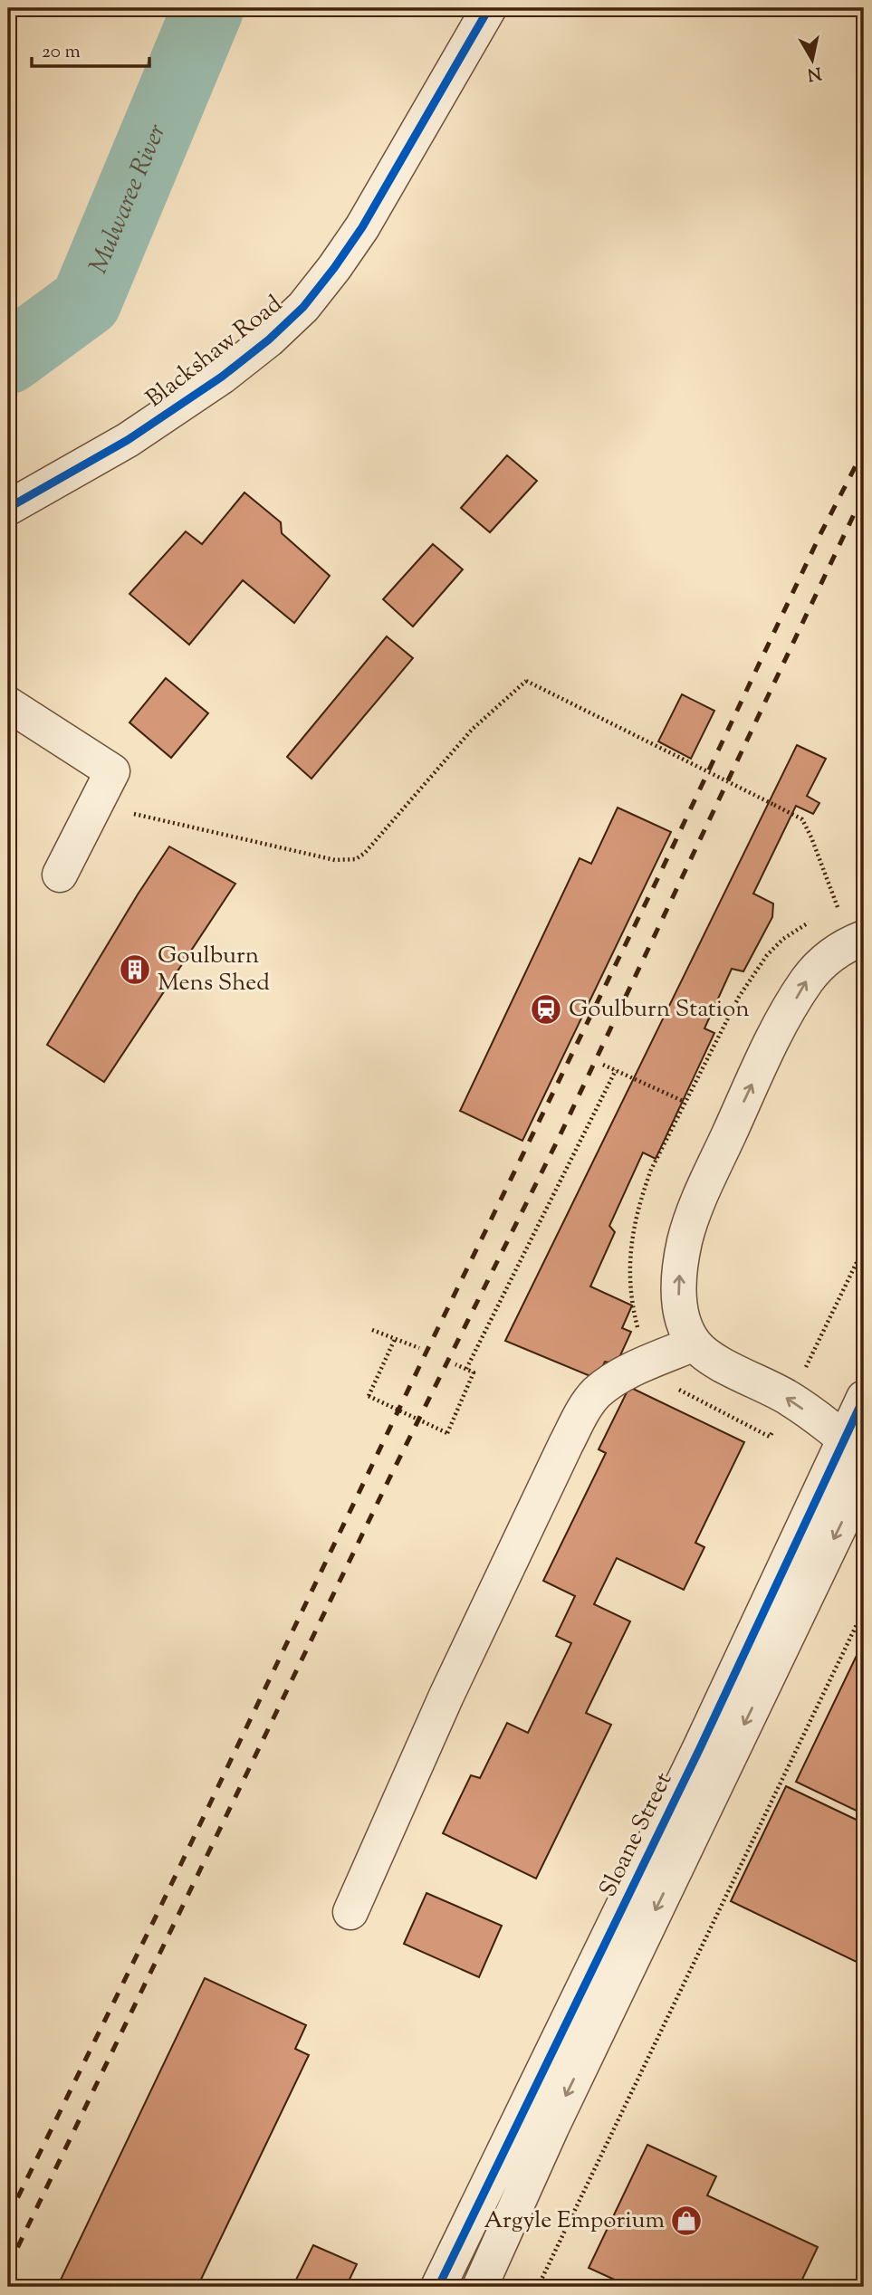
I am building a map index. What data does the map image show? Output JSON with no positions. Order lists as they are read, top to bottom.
{
  "streets": {
    "street": ["Blackshaw Road", "Sloane Street"]
  },
  "water": ["Mulwaree River"],
  "places": {
    "building": ["Goulburn Mens Shed"],
    "station": ["Goulburn Station"],
    "shop": ["Argyle Emporium"]
  },
  "scale_bar": "20 m",
  "north": "bottom"
}
